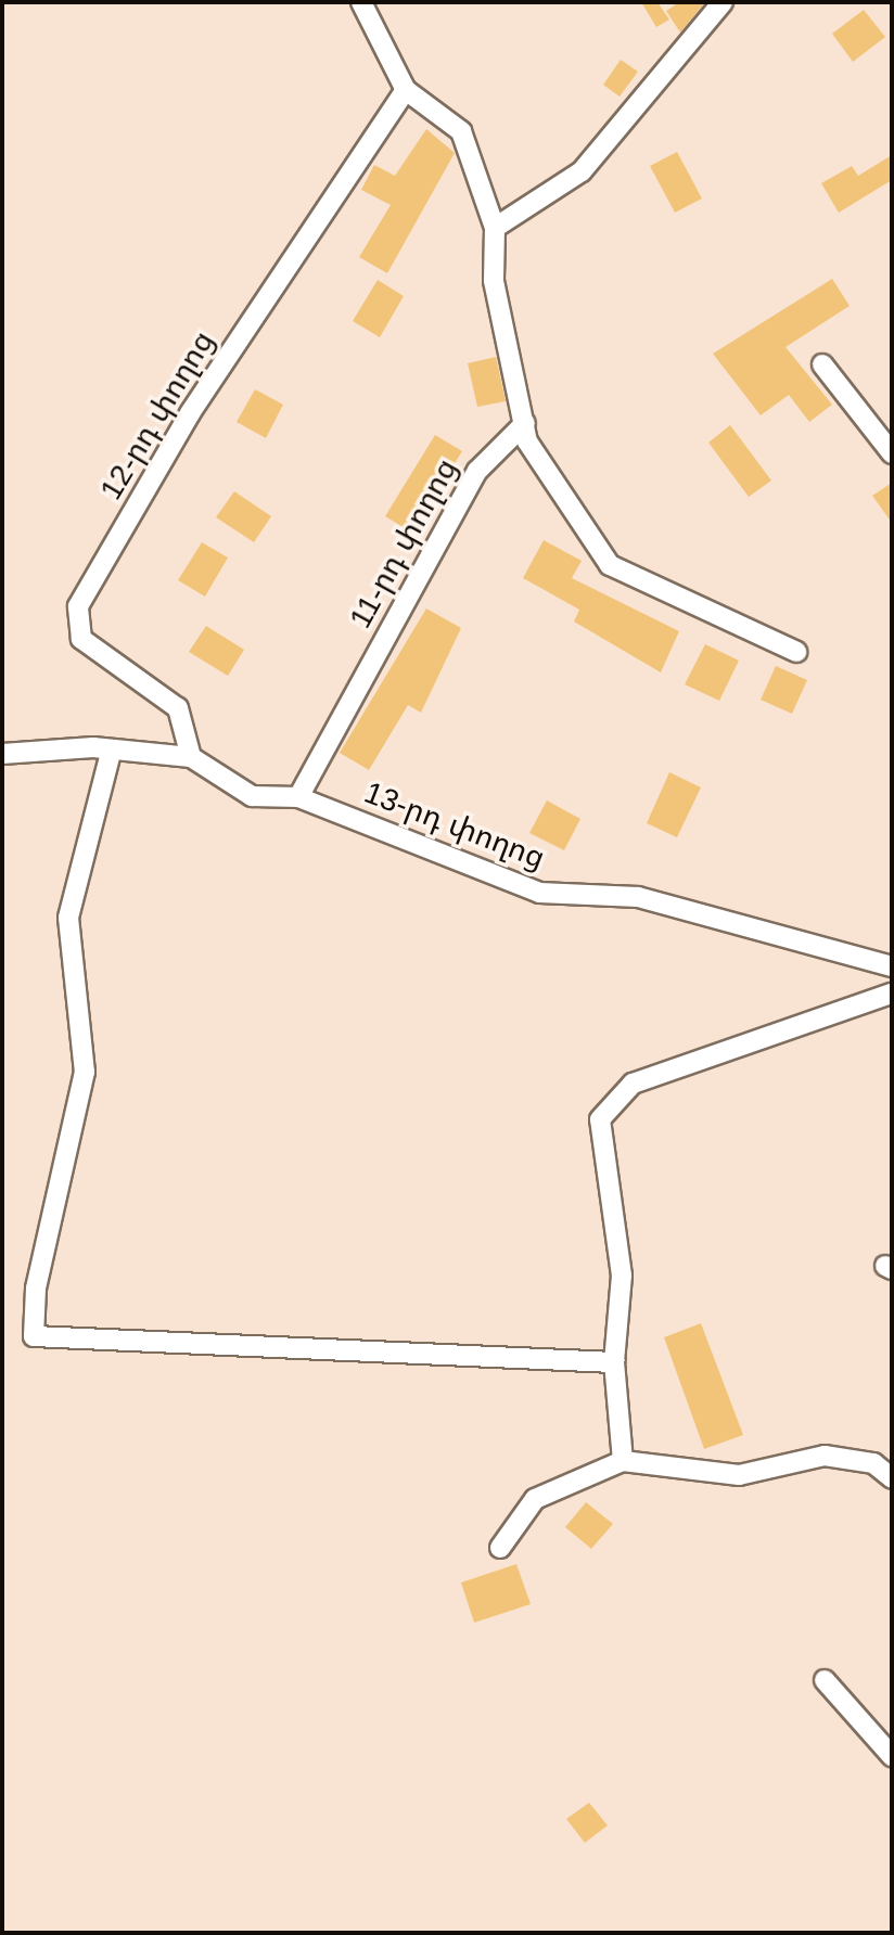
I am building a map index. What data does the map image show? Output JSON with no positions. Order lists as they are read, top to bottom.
{
  "streets": {
    "street": ["12-րդ փողոց", "11-րդ փողոց", "13-րդ փողոց"]
  },
  "crossings": [
    ["12-րդ փողոց", "13-րդ փողոց"],
    ["11-րդ փողոց", "13-րդ փողոց"]
  ]
}
